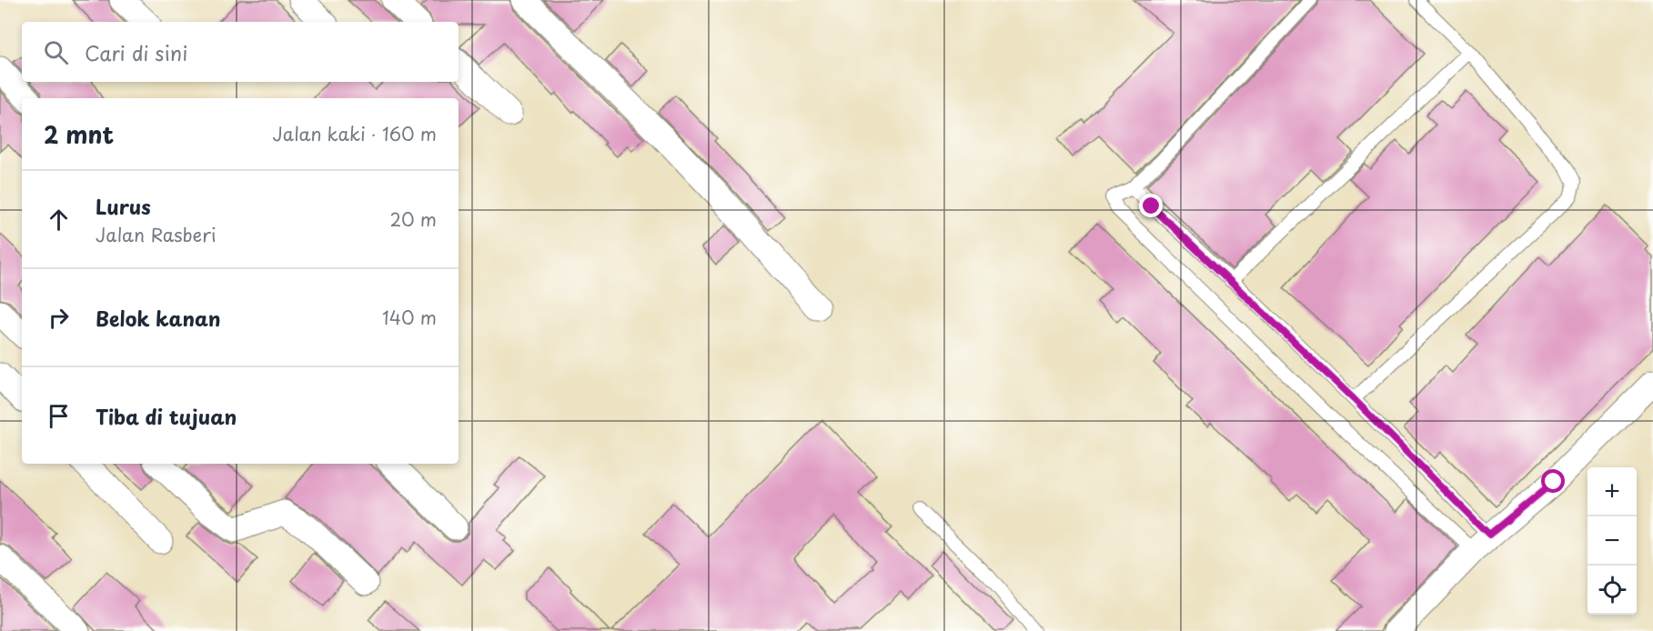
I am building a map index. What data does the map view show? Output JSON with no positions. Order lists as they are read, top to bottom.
{
  "page": {
    "search": "Cari di sini",
    "heading": ["2 mnt", "Jalan kaki · 160 m"],
    "list": [
      ["Lurus", "Jalan Rasberi", "20 m"],
      ["Belok kanan", "140 m"],
      "Tiba di tujuan"
    ],
    "map_buttons": ["+", "−"]
  }
}
